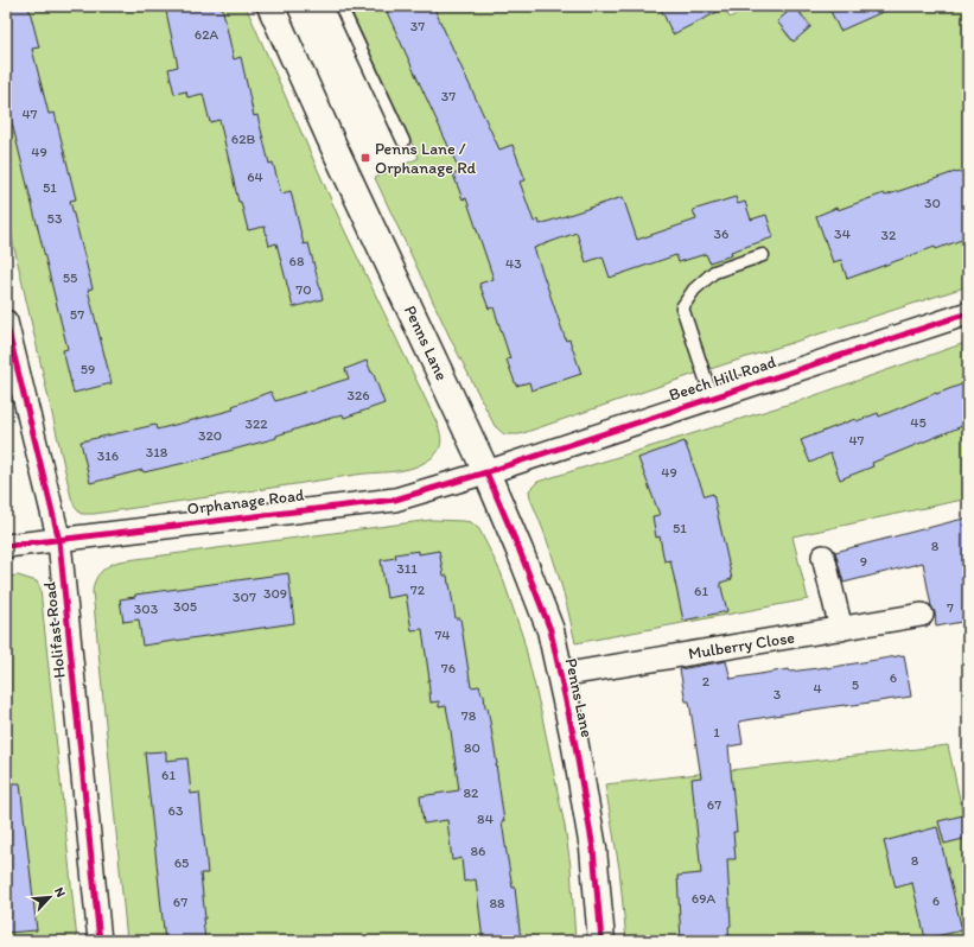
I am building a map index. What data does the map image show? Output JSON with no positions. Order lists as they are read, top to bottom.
{
  "streets": {
    "main road": ["Penns Lane"],
    "street": [
      "Beech Hill Road",
      "Orphanage Road",
      "Holifast Road",
      "Mulberry Close"
    ]
  },
  "crossings": [
    ["Penns Lane", "Beech Hill Road"],
    ["Penns Lane", "Orphanage Road"],
    ["Penns Lane", "Mulberry Close"],
    ["Beech Hill Road", "Orphanage Road"],
    ["Orphanage Road", "Holifast Road"]
  ],
  "places": {
    "transit": ["Penns Lane / Orphanage Rd"]
  },
  "house_numbers": [
    "37",
    "62A",
    "37",
    "47",
    "62B",
    "49",
    "64",
    "51",
    "30",
    "53",
    "36",
    "34",
    "32",
    "68",
    "43",
    "55",
    "70",
    "57",
    "59",
    "326",
    "45",
    "322",
    "320",
    "47",
    "318",
    "316",
    "49",
    "51",
    "8",
    "9",
    "311",
    "72",
    "61",
    "309",
    "307",
    "305",
    "7",
    "303",
    "74",
    "76",
    "6",
    "2",
    "5",
    "4",
    "3",
    "78",
    "1",
    "80",
    "61",
    "82",
    "67",
    "63",
    "84",
    "86",
    "8",
    "65",
    "69A",
    "6",
    "67",
    "88"
  ],
  "north": "top right"
}
